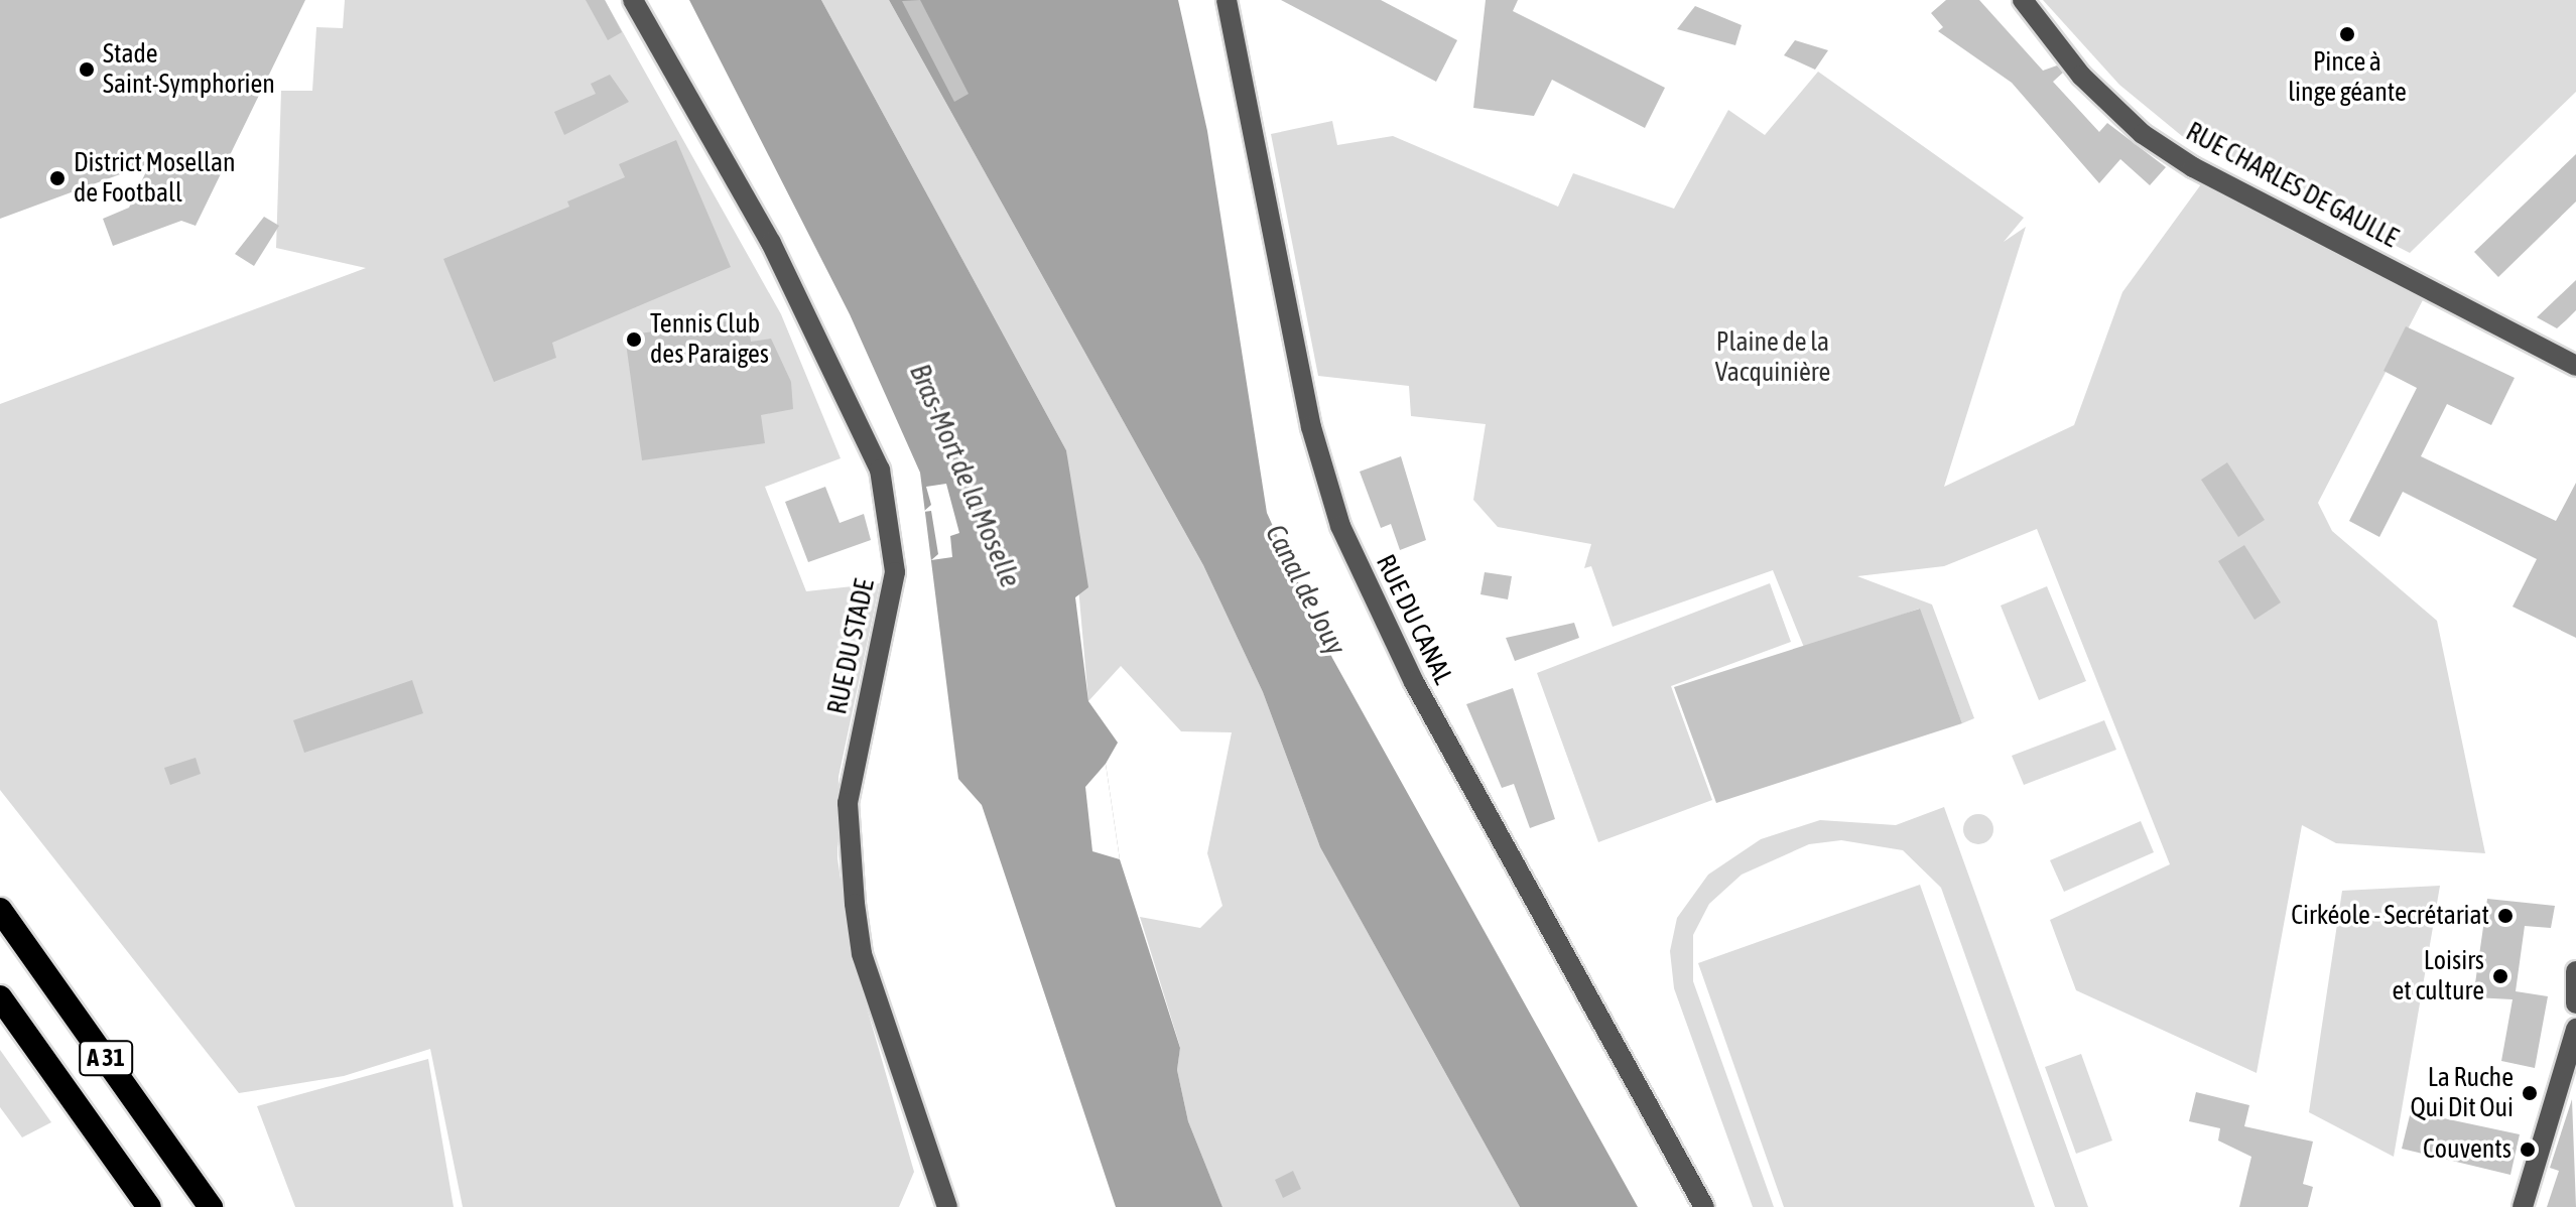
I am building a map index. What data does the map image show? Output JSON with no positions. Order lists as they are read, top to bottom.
{
  "streets": {
    "highway": ["A 31"],
    "street": ["RUE CHARLES DE GAULLE", "RUE DU CANAL", "RUE DU STADE"]
  },
  "water": ["Bras-Mort de la Moselle", "Canal de Jouy"],
  "parks": ["Plaine de la Vacquinière"],
  "places": [
    "Pince à linge géante",
    "Stade Saint-Symphorien",
    "District Mosellan de Football",
    "Tennis Club des Paraiges",
    "Cirkéole - Secrétariat",
    "Loisirs et culture",
    "La Ruche Qui Dit Oui",
    "Couvents"
  ]
}
